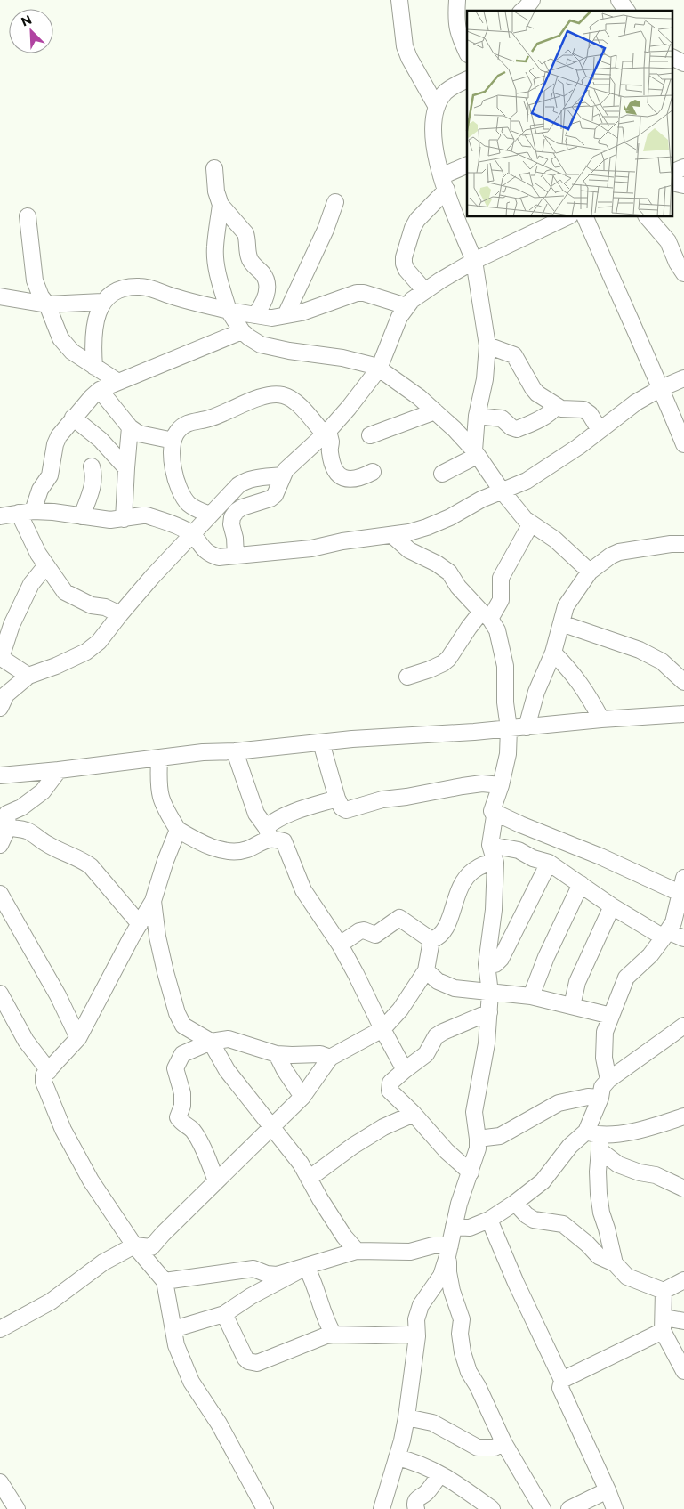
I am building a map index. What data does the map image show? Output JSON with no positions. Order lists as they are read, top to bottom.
{
  "north": "top left"
}
